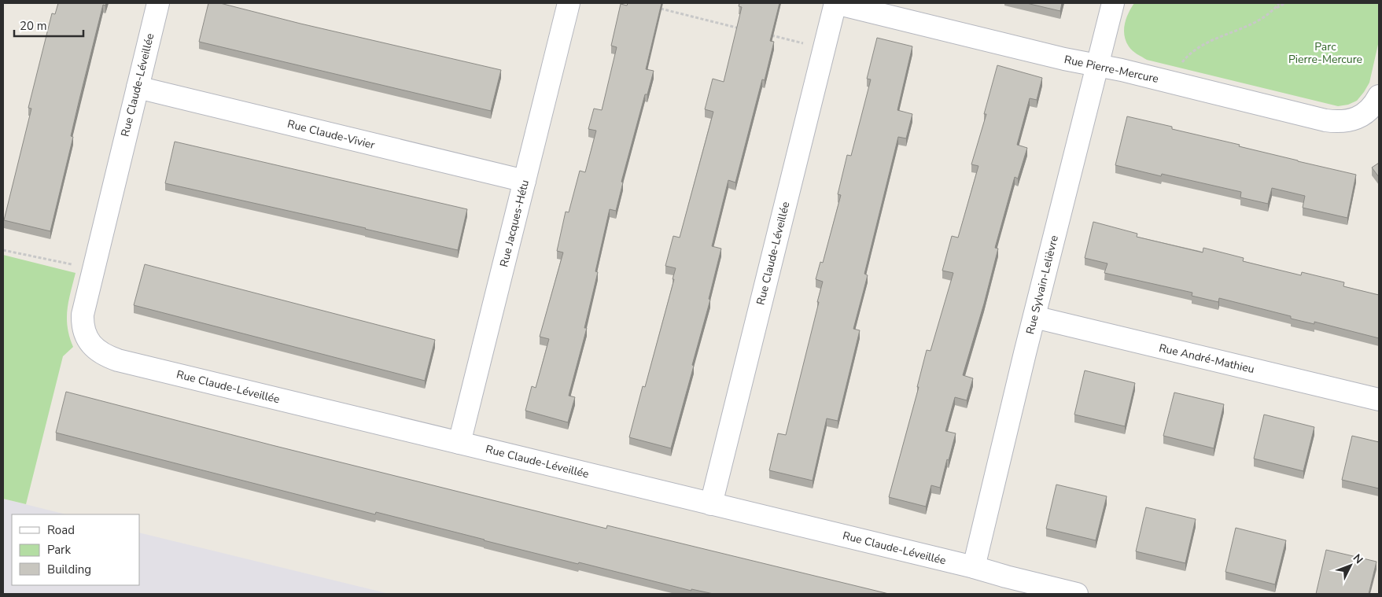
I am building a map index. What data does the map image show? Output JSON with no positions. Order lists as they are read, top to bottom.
{
  "streets": {
    "street": [
      "Rue Pierre-Mercure",
      "Rue Claude-Léveillée",
      "Rue Claude-Vivier",
      "Rue Jacques-Hétu",
      "Rue Sylvain-Lelièvre",
      "Rue André-Mathieu"
    ]
  },
  "crossings": [
    ["Rue Pierre-Mercure", "Rue Claude-Léveillée"],
    ["Rue Pierre-Mercure", "Rue Sylvain-Lelièvre"],
    ["Rue Claude-Léveillée", "Rue Claude-Vivier"],
    ["Rue Claude-Léveillée", "Rue Jacques-Hétu"],
    ["Rue Claude-Léveillée", "Rue Sylvain-Lelièvre"],
    ["Rue Claude-Vivier", "Rue Jacques-Hétu"],
    ["Rue Sylvain-Lelièvre", "Rue André-Mathieu"]
  ],
  "parks": ["Parc Pierre-Mercure"],
  "legend": ["Road", "Park", "Building"],
  "scale_bar": "20 m",
  "north": "top right"
}
